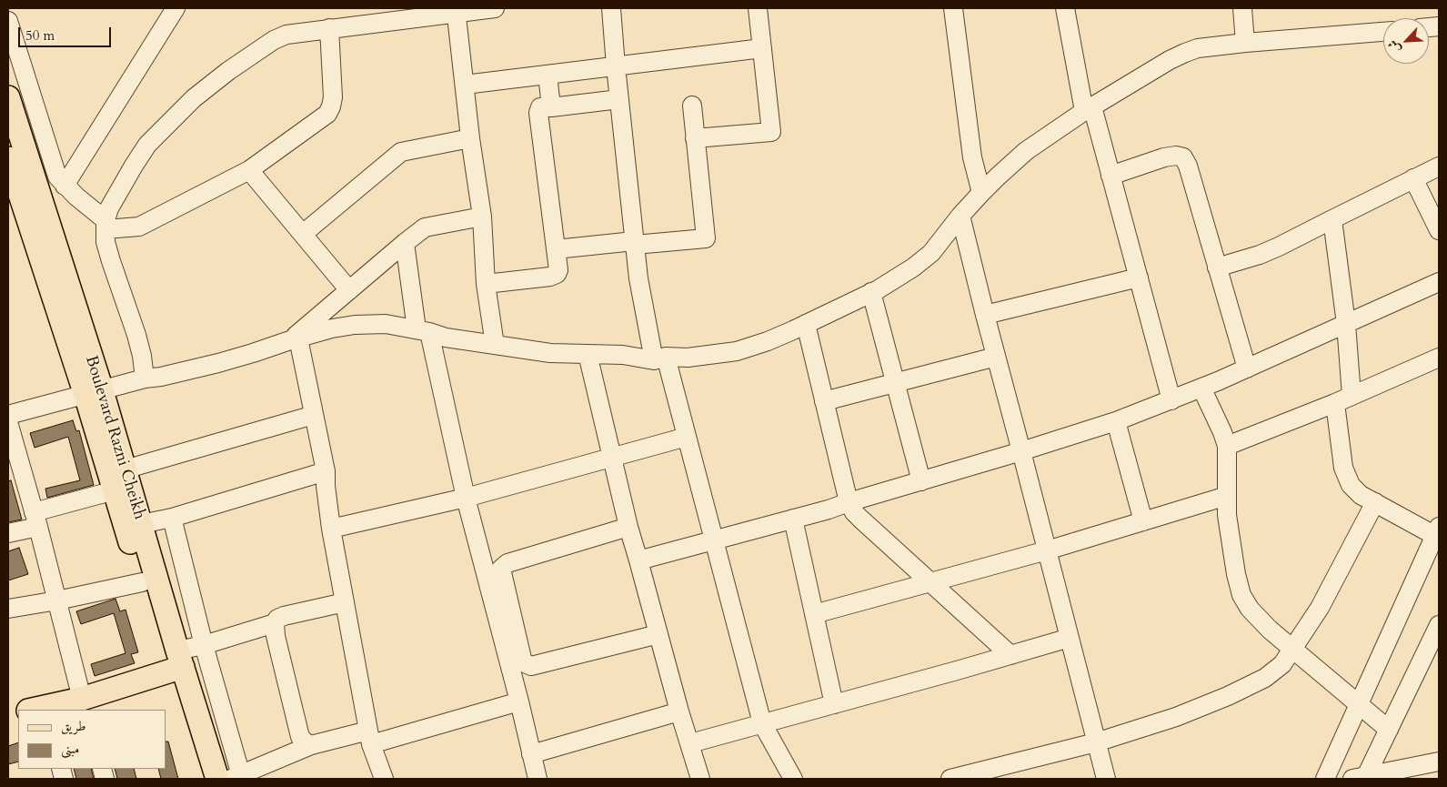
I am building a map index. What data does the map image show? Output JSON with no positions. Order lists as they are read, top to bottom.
{
  "streets": {
    "main road": ["Boulevard Razni Cheikh"]
  },
  "legend": ["طريق", "مبنى"],
  "scale_bar": "50 m",
  "north": "bottom left"
}
